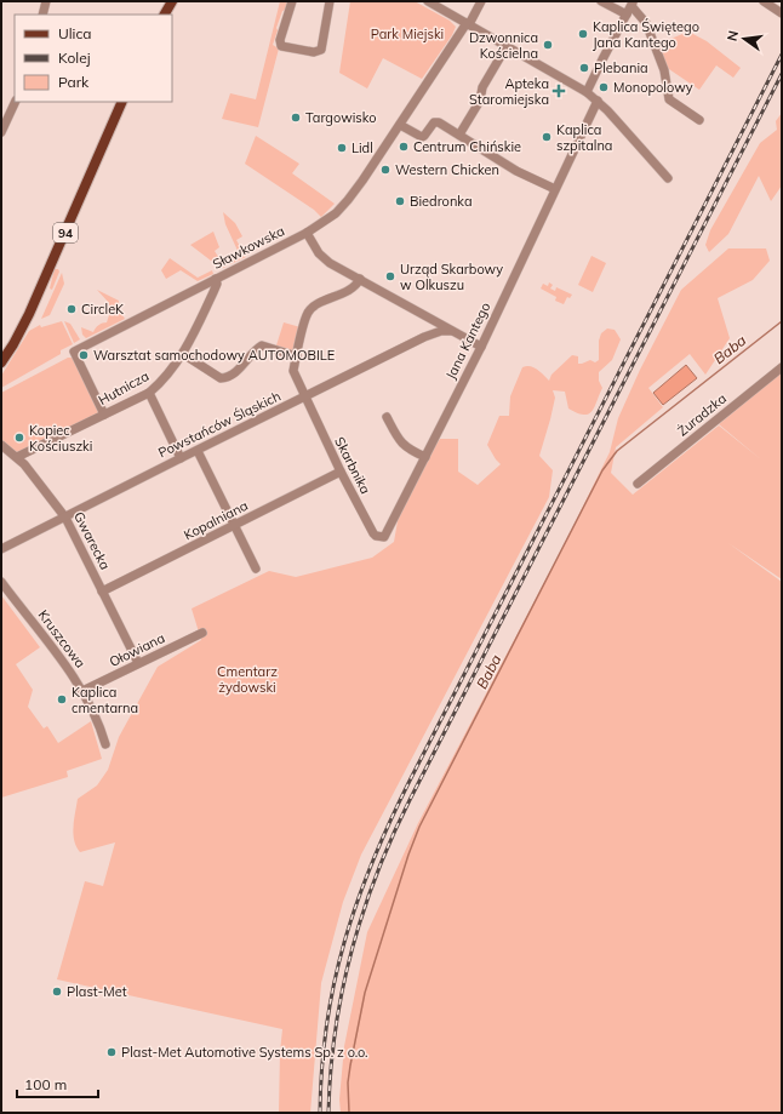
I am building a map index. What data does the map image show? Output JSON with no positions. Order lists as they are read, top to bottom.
{
  "streets": {
    "main road": ["94"],
    "street": [
      "Sławkowska",
      "Jana Kantego",
      "Hutnicza",
      "Żuradzka",
      "Powstańców Śląskich",
      "Skarbnika",
      "Kopalniana",
      "Gwarecka",
      "Kruszcowa",
      "Ołowiana"
    ]
  },
  "crossings": [
    ["Sławkowska", "Hutnicza"],
    ["Jana Kantego", "Skarbnika"],
    ["Hutnicza", "Gwarecka"],
    ["Powstańców Śląskich", "Skarbnika"],
    ["Powstańców Śląskich", "Gwarecka"],
    ["Skarbnika", "Kopalniana"],
    ["Kopalniana", "Gwarecka"],
    ["Gwarecka", "Ołowiana"],
    ["Kruszcowa", "Ołowiana"]
  ],
  "water": ["Baba"],
  "parks": ["Park Miejski", "Cmentarz żydowski"],
  "places": {
    "other": [
      "Kaplica Świętego Jana Kantego",
      "Dzwonnica Kościelna",
      "Plebania",
      "Monopolowy",
      "Targowisko",
      "Kaplica szpitalna",
      "Centrum Chińskie",
      "Lidl",
      "Western Chicken",
      "Biedronka",
      "Urząd Skarbowy w Olkuszu",
      "CircleK",
      "Warsztat samochodowy AUTOMOBILE",
      "Kopiec Kościuszki",
      "Kaplica cmentarna",
      "Plast-Met",
      "Plast-Met Automotive Systems Sp. z o.o."
    ],
    "health": ["Apteka Staromiejska"]
  },
  "legend": ["Ulica", "Kolej", "Park"],
  "scale_bar": "100 m",
  "north": "left"
}
